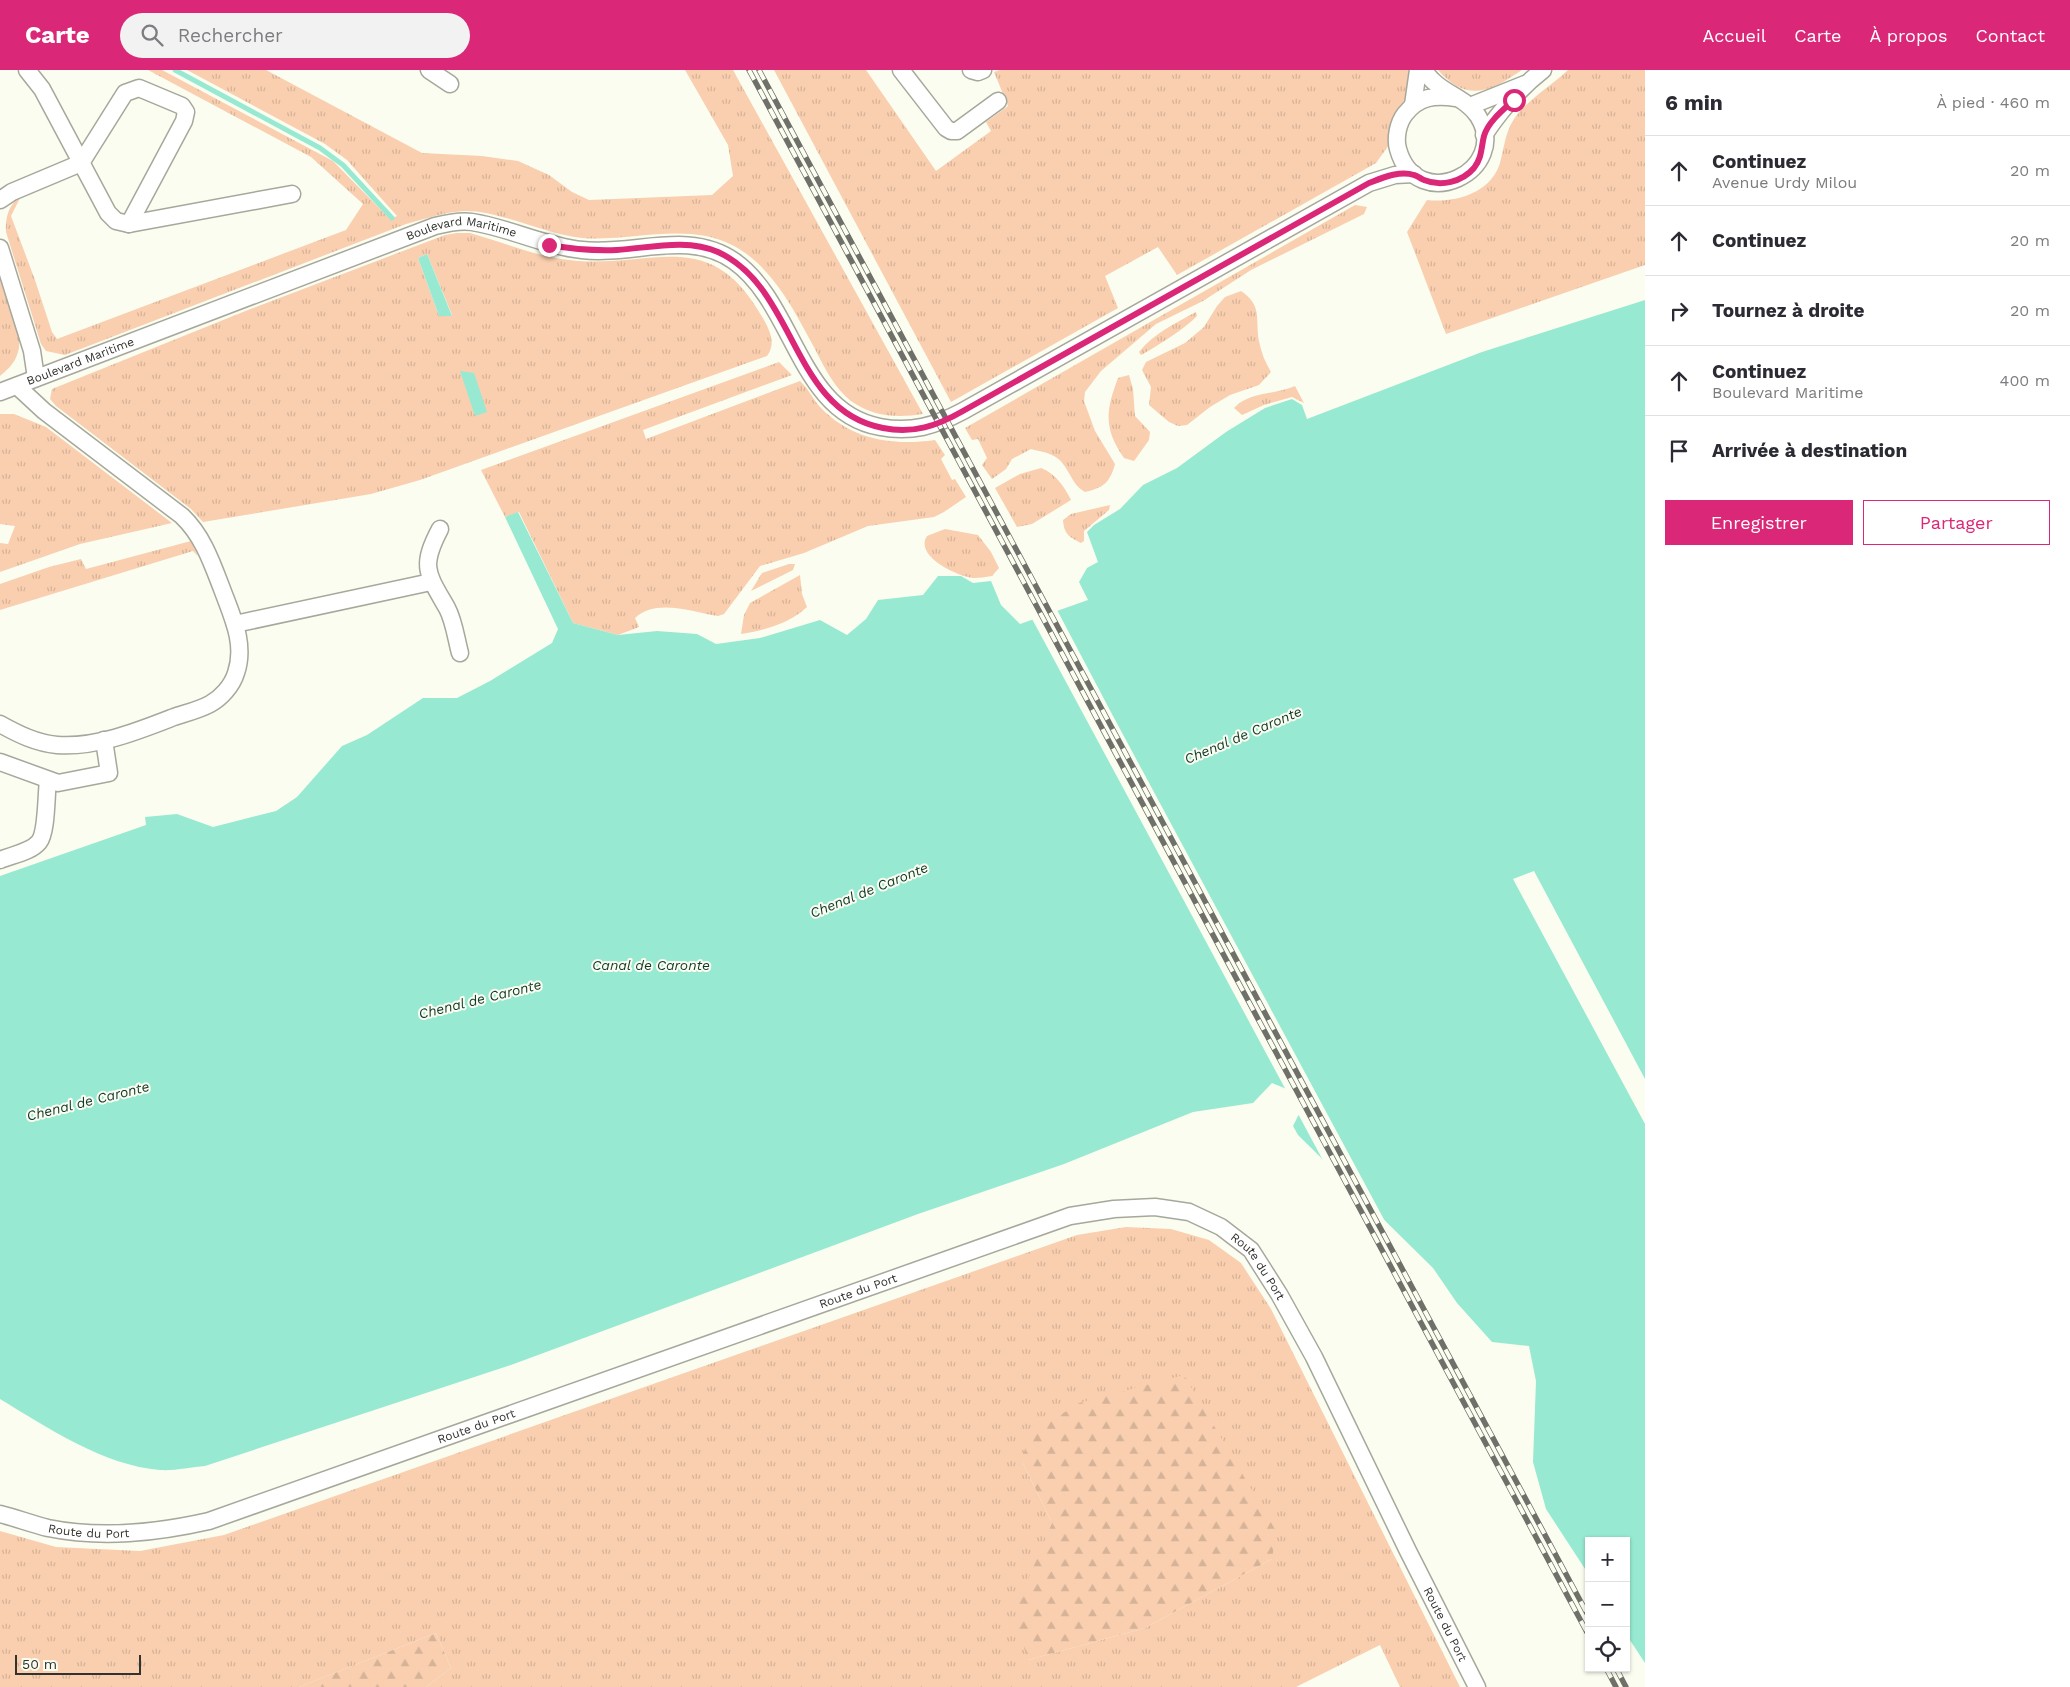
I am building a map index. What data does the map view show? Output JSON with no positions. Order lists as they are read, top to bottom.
{
  "streets": {
    "street": ["Boulevard Maritime", "Route du Port"]
  },
  "water": ["Chenal de Caronte", "Canal de Caronte"],
  "scale_bar": "50 m",
  "page": {
    "header": "Carte",
    "search": "Rechercher",
    "nav": [
      "Accueil",
      "Carte",
      "À propos",
      "Contact"
    ],
    "heading": ["6 min", "À pied · 460 m"],
    "list": [
      ["Continuez", "Avenue Urdy Milou", "20 m"],
      ["Continuez", "20 m"],
      ["Tournez à droite", "20 m"],
      ["Continuez", "Boulevard Maritime", "400 m"],
      "Arrivée à destination"
    ],
    "buttons": ["Enregistrer", "Partager"],
    "map_buttons": ["+", "−"],
    "scale": "50 m"
  }
}
